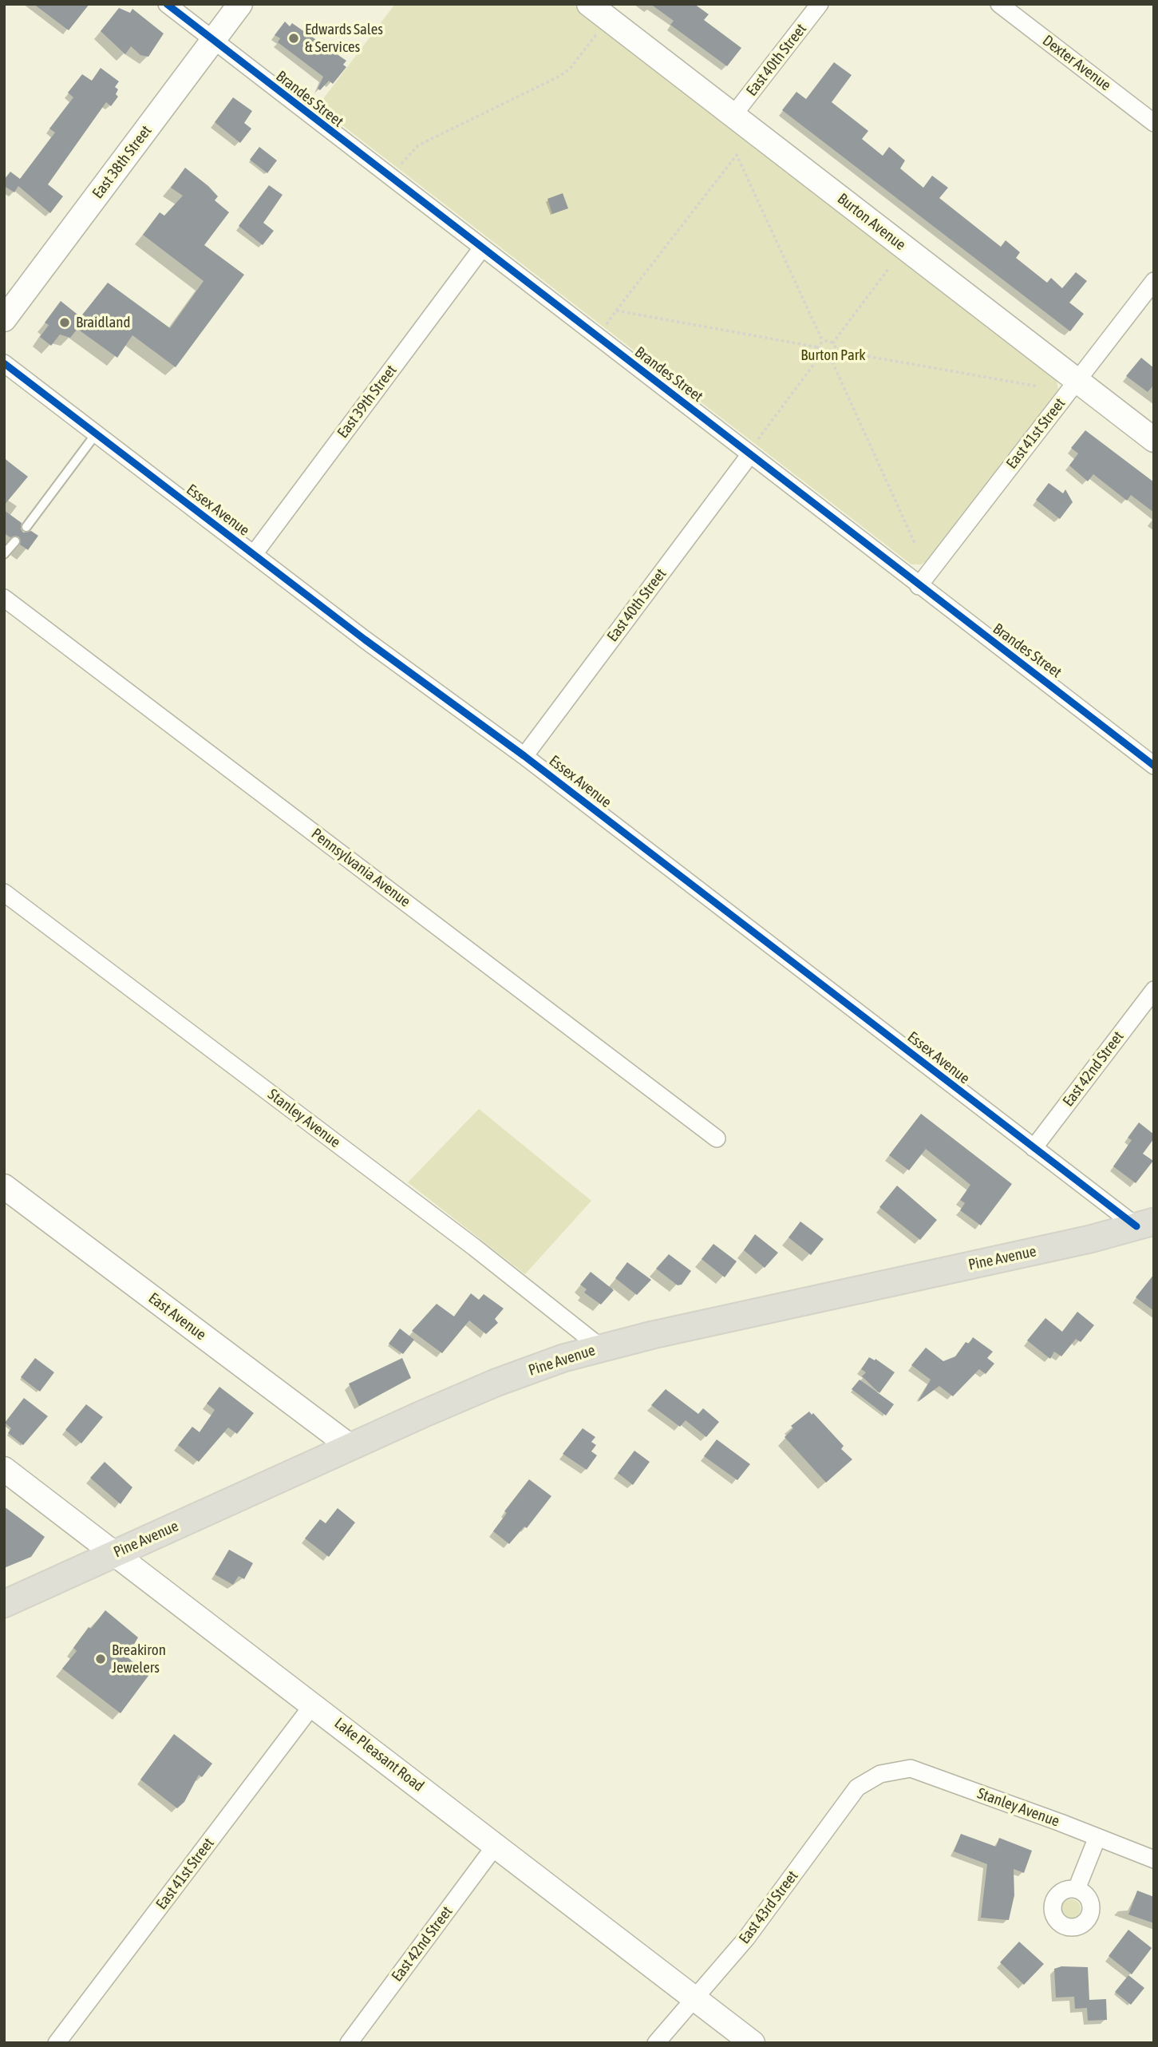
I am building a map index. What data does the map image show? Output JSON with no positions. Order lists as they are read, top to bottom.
{
  "streets": {
    "main road": ["Pine Avenue"],
    "street": [
      "East 40th Street",
      "Dexter Avenue",
      "Brandes Street",
      "East 38th Street",
      "Burton Avenue",
      "East 39th Street",
      "East 41st Street",
      "Essex Avenue",
      "Pennsylvania Avenue",
      "East 42nd Street",
      "Stanley Avenue",
      "East Avenue",
      "Lake Pleasant Road",
      "East 43rd Street"
    ]
  },
  "crossings": [
    ["East 40th Street", "Brandes Street"],
    ["East 40th Street", "Burton Avenue"],
    ["East 40th Street", "Essex Avenue"],
    ["Brandes Street", "East 38th Street"],
    ["Brandes Street", "East 39th Street"],
    ["Brandes Street", "East 41st Street"],
    ["Burton Avenue", "East 41st Street"],
    ["East 39th Street", "Essex Avenue"],
    ["East 41st Street", "Lake Pleasant Road"],
    ["Essex Avenue", "East 42nd Street"],
    ["Essex Avenue", "Pine Avenue"],
    ["East 42nd Street", "Lake Pleasant Road"],
    ["Stanley Avenue", "Pine Avenue"],
    ["Stanley Avenue", "East 43rd Street"],
    ["Pine Avenue", "East Avenue"],
    ["Pine Avenue", "Lake Pleasant Road"],
    ["Lake Pleasant Road", "East 43rd Street"]
  ],
  "parks": ["Burton Park"],
  "places": ["Edwards Sales & Services", "Braidland", "Breakiron Jewelers"]
}
